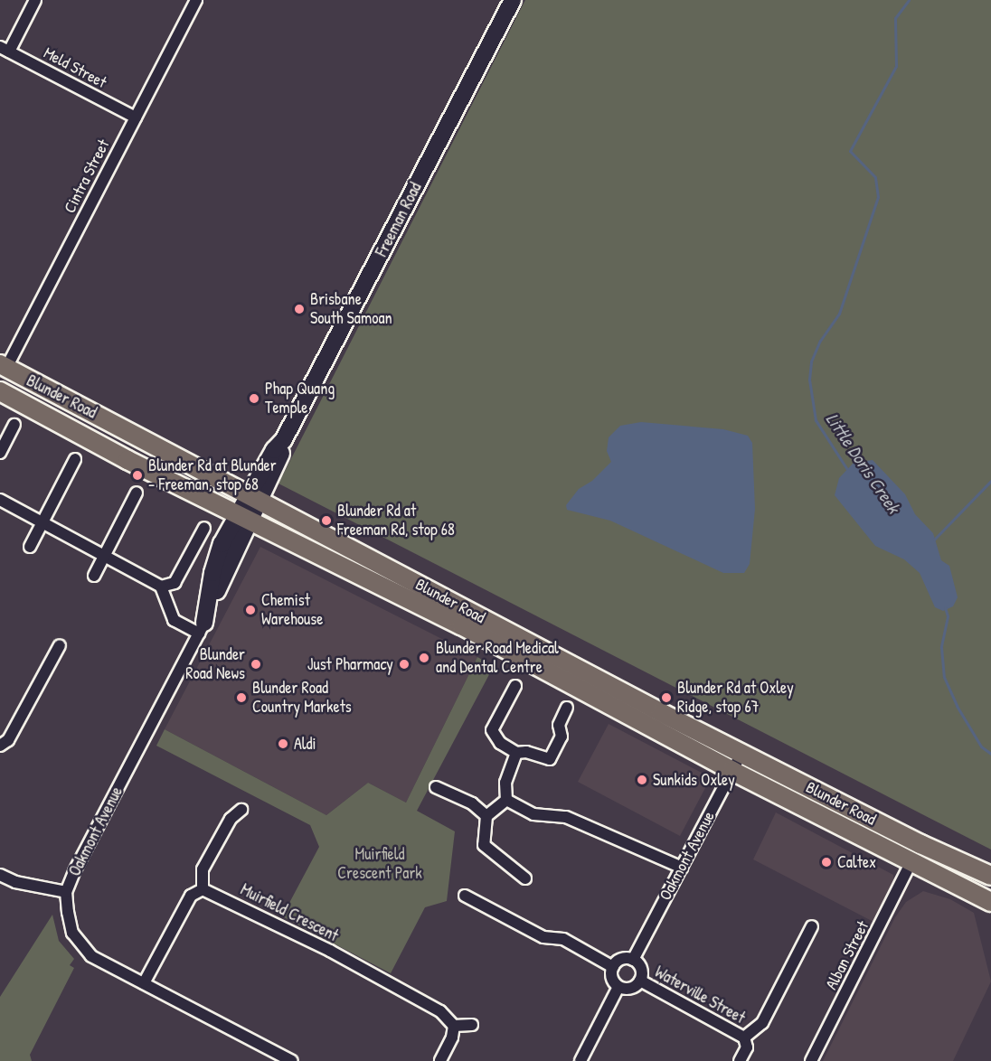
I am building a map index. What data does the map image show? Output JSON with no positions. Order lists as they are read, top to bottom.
{
  "streets": {
    "main road": ["Blunder Road"],
    "street": [
      "Meld Street",
      "Cintra Street",
      "Freeman Road",
      "Oakmont Avenue",
      "Muirfield Crescent",
      "Alban Street",
      "Waterville Street"
    ]
  },
  "crossings": [
    ["Meld Street", "Cintra Street"],
    ["Cintra Street", "Blunder Road"],
    ["Freeman Road", "Blunder Road"],
    ["Freeman Road", "Oakmont Avenue"],
    ["Blunder Road", "Oakmont Avenue"],
    ["Blunder Road", "Alban Street"],
    ["Oakmont Avenue", "Waterville Street"]
  ],
  "water": ["Little Doris Creek"],
  "parks": ["Muirfield Crescent Park"],
  "places": [
    "Brisbane South Samoan",
    "Phap Quang Temple",
    "Blunder Rd at Blunder - Freeman, stop 68",
    "Blunder Rd at Freeman Rd, stop 68",
    "Chemist Warehouse",
    "Blunder Road Medical and Dental Centre",
    "Blunder Road News",
    "Just Pharmacy",
    "Blunder Road Country Markets",
    "Blunder Rd at Oxley Ridge, stop 67",
    "Aldi",
    "Sunkids Oxley",
    "Caltex"
  ]
}
